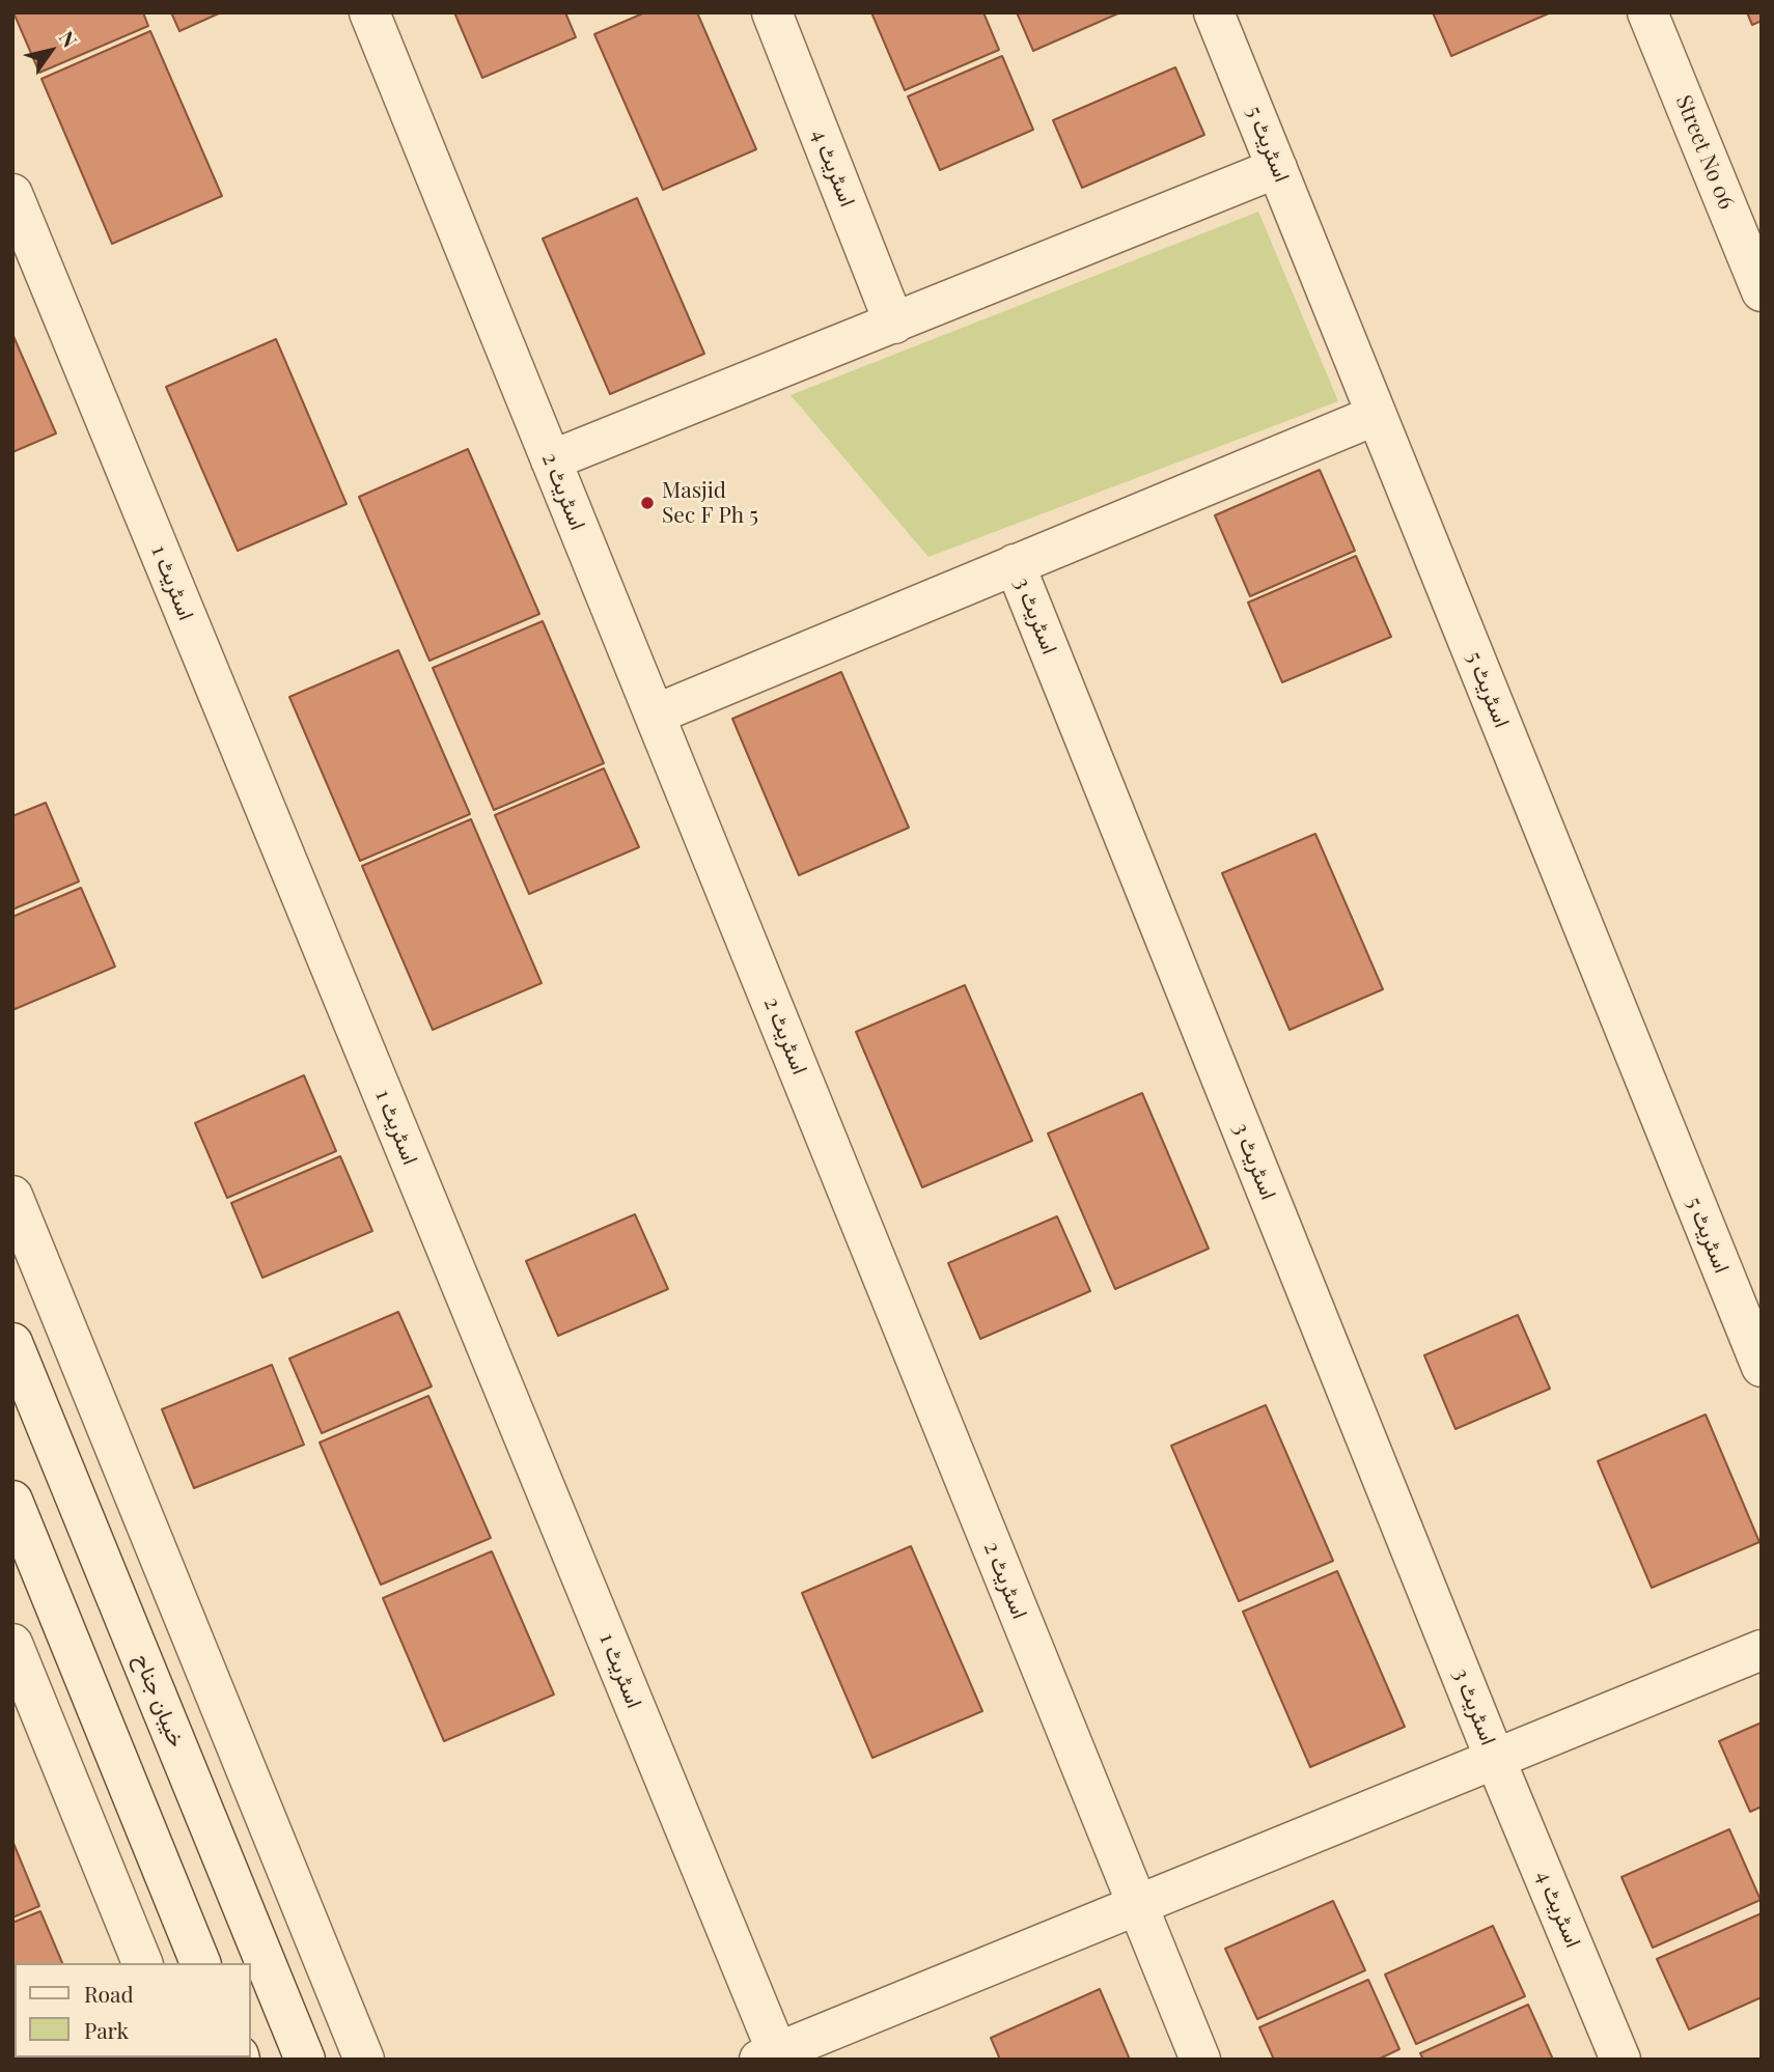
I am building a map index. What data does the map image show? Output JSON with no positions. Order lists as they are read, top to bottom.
{
  "streets": {
    "street": [
      "اسٹریٹ 5",
      "Street No 06",
      "اسٹریٹ 4",
      "اسٹریٹ 2",
      "اسٹریٹ 1",
      "اسٹریٹ 3",
      "خیبان جناح"
    ]
  },
  "crossings": [
    ["اسٹریٹ 4", "اسٹریٹ 3"]
  ],
  "places": ["Masjid Sec F Ph 5"],
  "legend": ["Road", "Park"],
  "north": "top right"
}
